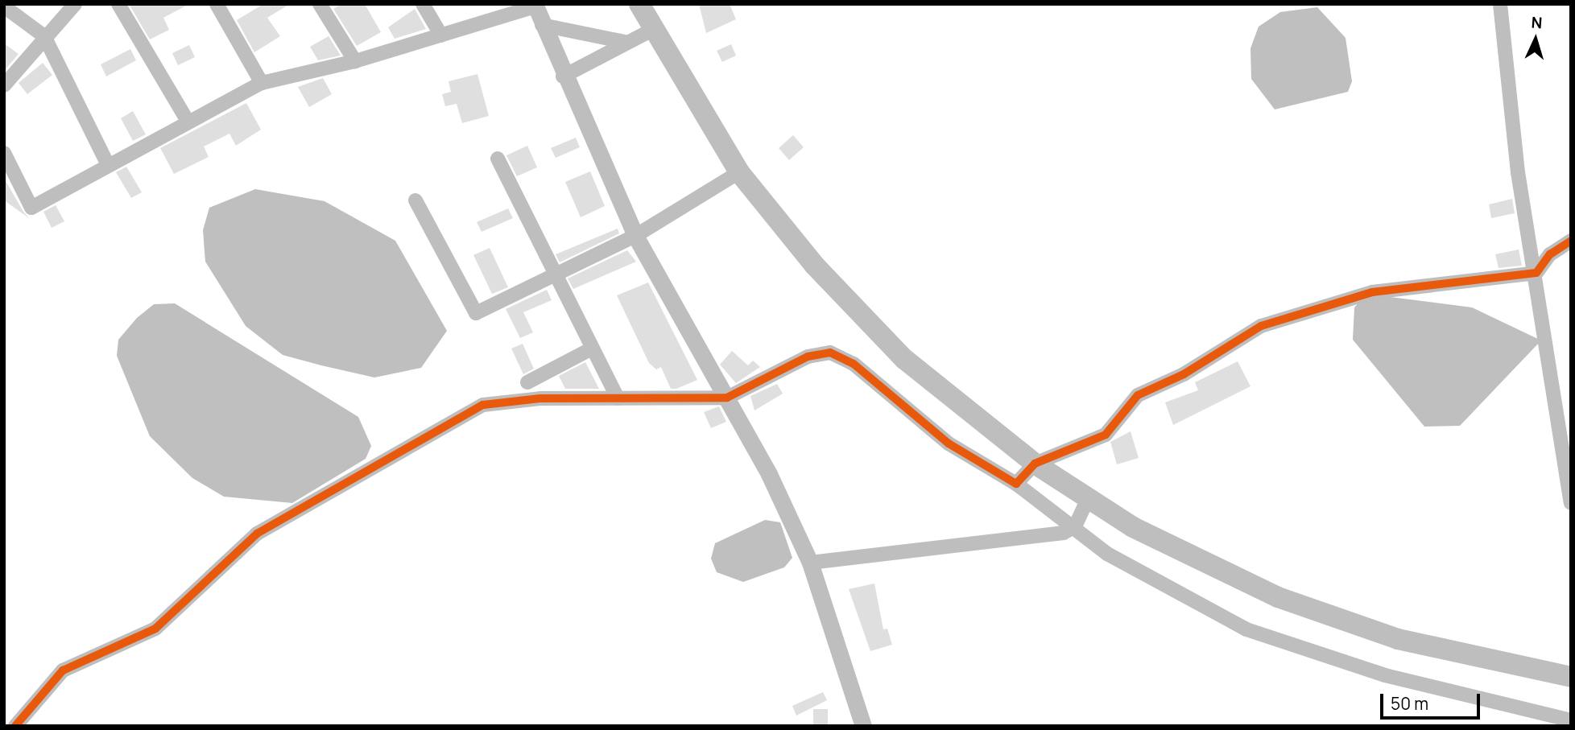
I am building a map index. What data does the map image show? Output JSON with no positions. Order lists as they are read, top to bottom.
{
  "scale_bar": "50 m",
  "north": "top"
}
